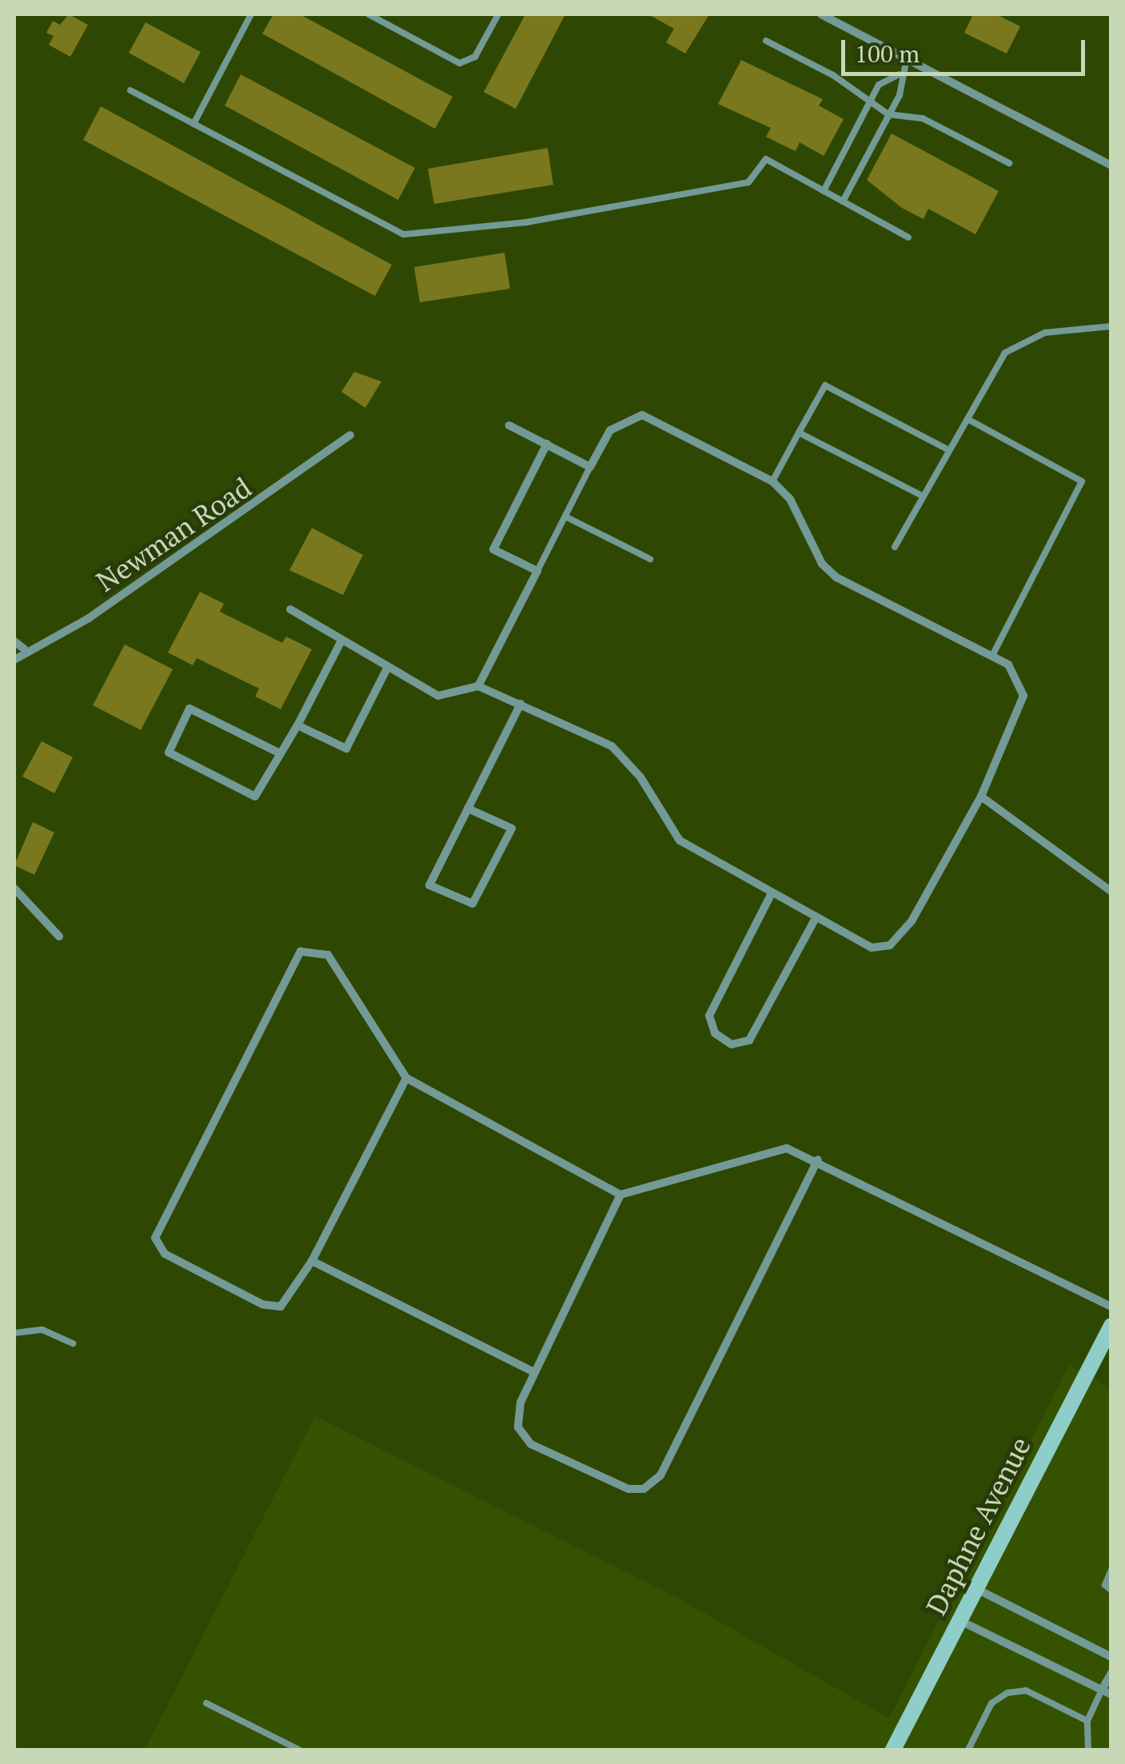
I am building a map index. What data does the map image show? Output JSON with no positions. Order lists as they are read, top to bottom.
{
  "streets": {
    "street": ["Newman Road", "Daphne Avenue"]
  },
  "scale_bar": "100 m"
}
